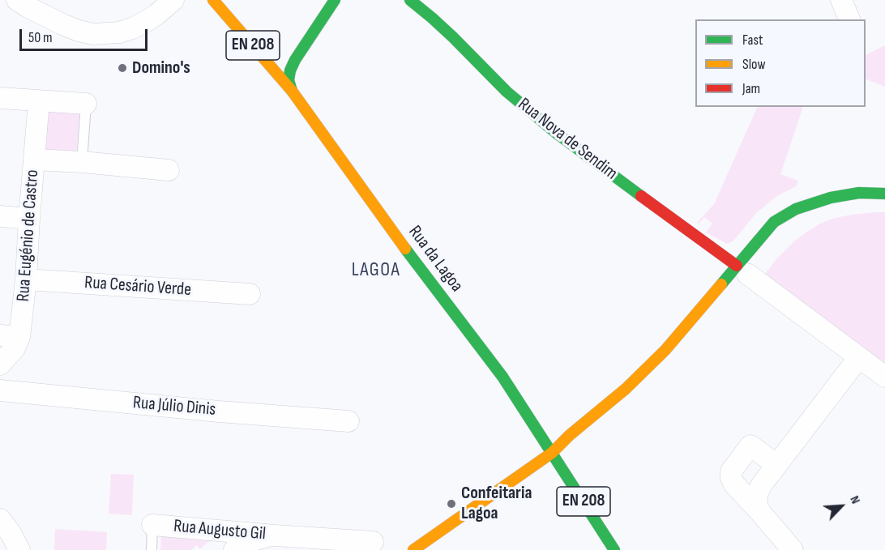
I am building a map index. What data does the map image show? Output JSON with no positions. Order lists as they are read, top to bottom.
{
  "streets": {
    "main road": ["EN 208", "Rua Nova de Sendim", "Rua da Lagoa"],
    "street": [
      "Rua Eugénio de Castro",
      "Rua Cesário Verde",
      "Rua Júlio Dinis",
      "Rua Augusto Gil"
    ]
  },
  "crossings": [
    ["Rua Eugénio de Castro", "Rua Cesário Verde"]
  ],
  "districts": ["LAGOA"],
  "places": ["Domino's", "Confeitaria Lagoa"],
  "legend": ["Fast", "Slow", "Jam"],
  "scale_bar": "50 m",
  "north": "top right"
}
